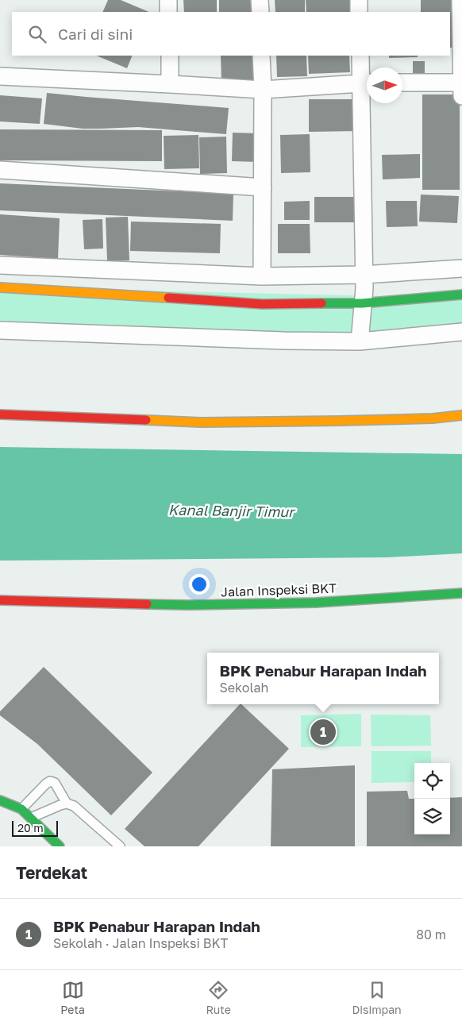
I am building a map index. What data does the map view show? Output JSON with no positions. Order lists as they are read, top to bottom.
{
  "streets": {
    "street": ["Jalan Inspeksi BKT"]
  },
  "water": ["Kanal Banjir Timur"],
  "scale_bar": "20 m",
  "north": "right",
  "page": {
    "search": "Cari di sini",
    "popup": ["BPK Penabur Harapan Indah", "Sekolah"],
    "pins": "1",
    "scale": "20 m",
    "heading": "Terdekat",
    "list": [
      {
        "mark": "1",
        "name": "BPK Penabur Harapan Indah",
        "note": "Sekolah · Jalan Inspeksi BKT",
        "value": "80 m"
      }
    ],
    "nav": ["Peta", "Rute", "Disimpan"]
  }
}
